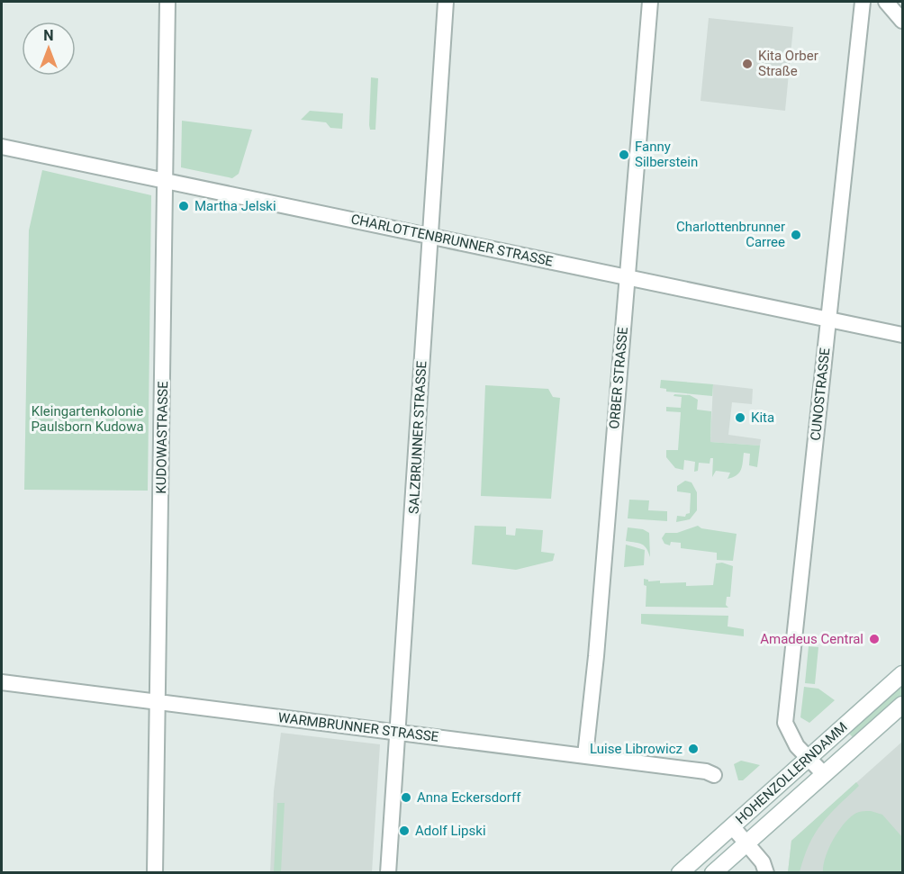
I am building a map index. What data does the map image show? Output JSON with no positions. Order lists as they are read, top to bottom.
{
  "streets": {
    "main road": ["HOHENZOLLERNDAMM"],
    "street": [
      "CHARLOTTENBRUNNER STRASSE",
      "ORBER STRASSE",
      "CUNOSTRASSE",
      "KUDOWASTRASSE",
      "SALZBRUNNER STRASSE",
      "WARMBRUNNER STRASSE"
    ]
  },
  "crossings": [
    ["CHARLOTTENBRUNNER STRASSE", "ORBER STRASSE"],
    ["CHARLOTTENBRUNNER STRASSE", "CUNOSTRASSE"],
    ["CHARLOTTENBRUNNER STRASSE", "KUDOWASTRASSE"],
    ["CHARLOTTENBRUNNER STRASSE", "SALZBRUNNER STRASSE"],
    ["ORBER STRASSE", "WARMBRUNNER STRASSE"],
    ["CUNOSTRASSE", "HOHENZOLLERNDAMM"],
    ["KUDOWASTRASSE", "WARMBRUNNER STRASSE"],
    ["SALZBRUNNER STRASSE", "WARMBRUNNER STRASSE"]
  ],
  "parks": ["Kleingartenkolonie Paulsborn Kudowa"],
  "places": [
    "Kita Orber Straße",
    "Fanny Silberstein",
    "Martha Jelski",
    "Charlottenbrunner Carree",
    "Kita",
    "Amadeus Central",
    "Luise Librowicz",
    "Anna Eckersdorff",
    "Adolf Lipski"
  ],
  "north": "top"
}
